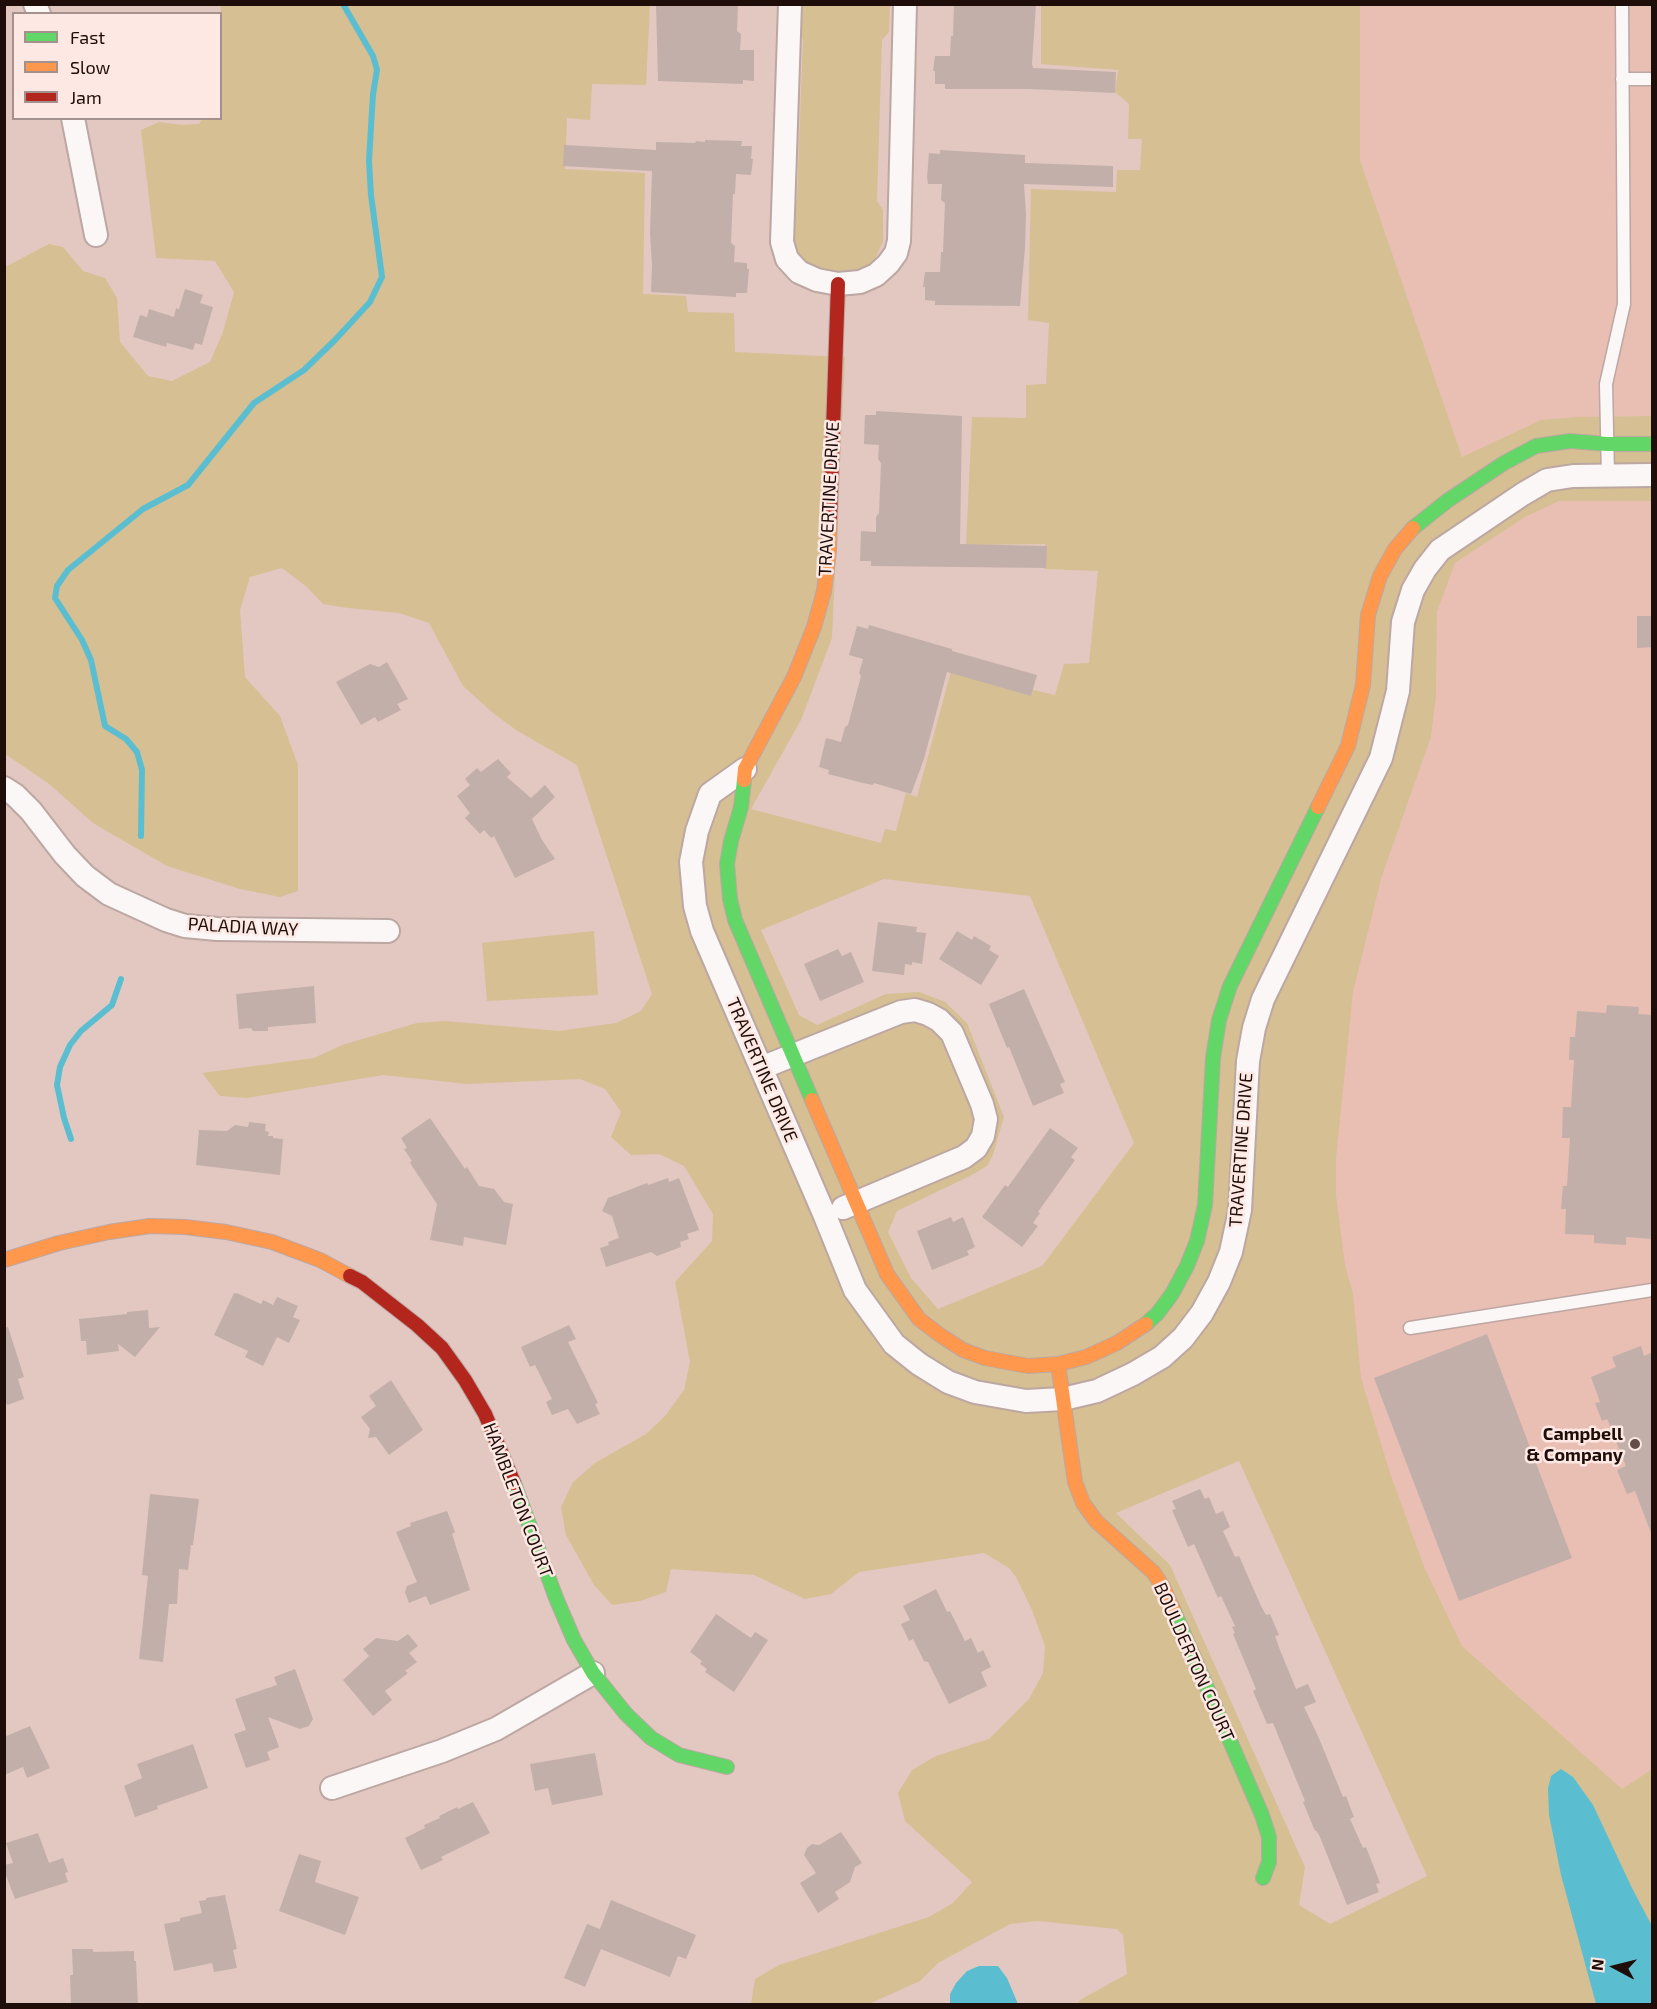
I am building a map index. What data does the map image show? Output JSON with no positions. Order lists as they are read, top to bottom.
{
  "streets": {
    "street": [
      "TRAVERTINE DRIVE",
      "PALADIA WAY",
      "HAMBLETON COURT",
      "BOULDERTON COURT"
    ]
  },
  "crossings": [
    ["TRAVERTINE DRIVE", "BOULDERTON COURT"]
  ],
  "places": ["Campbell & Company"],
  "legend": ["Fast", "Slow", "Jam"],
  "north": "left"
}
